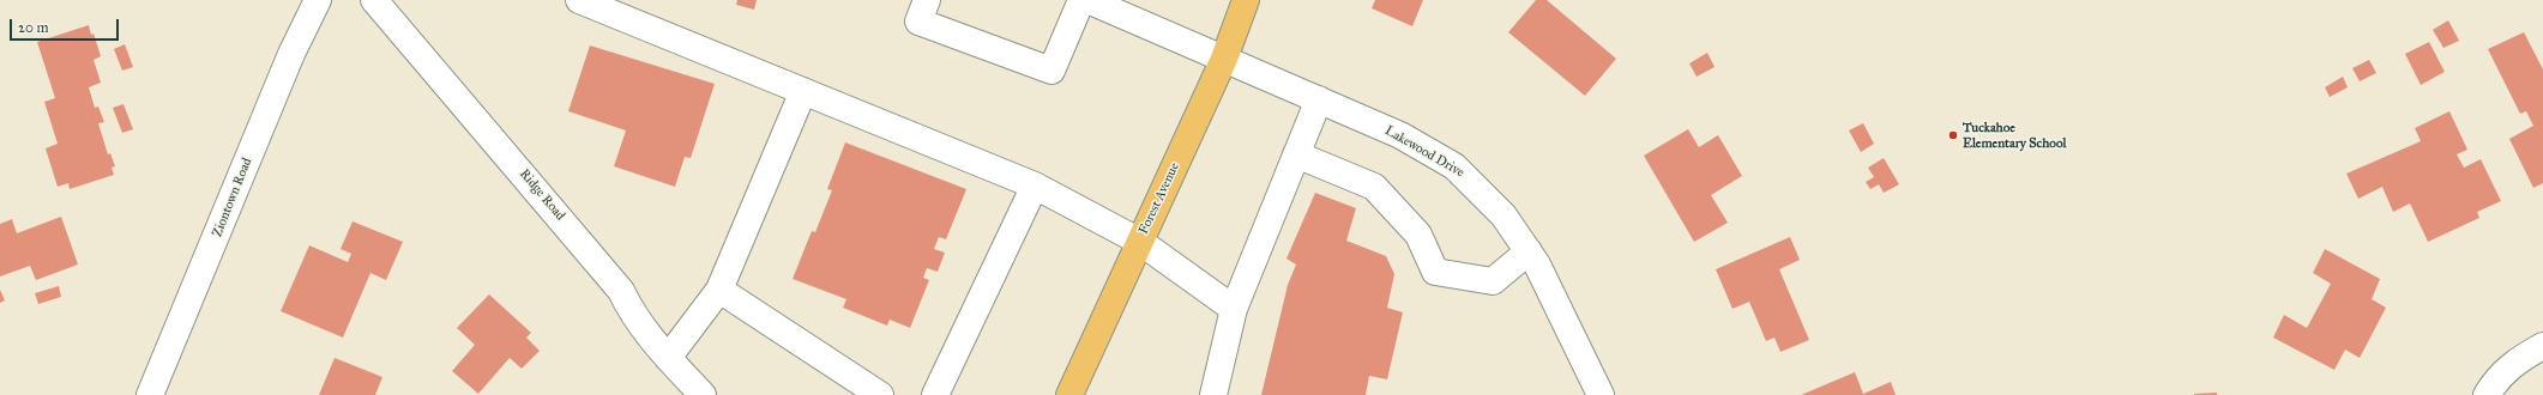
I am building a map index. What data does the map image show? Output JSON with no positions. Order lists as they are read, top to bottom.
{
  "streets": {
    "main road": ["Forest Avenue"],
    "street": ["Lakewood Drive", "Ridge Road", "Ziontown Road"]
  },
  "crossings": [
    ["Lakewood Drive", "Forest Avenue"]
  ],
  "places": ["Tuckahoe Elementary School"],
  "scale_bar": "20 m"
}
